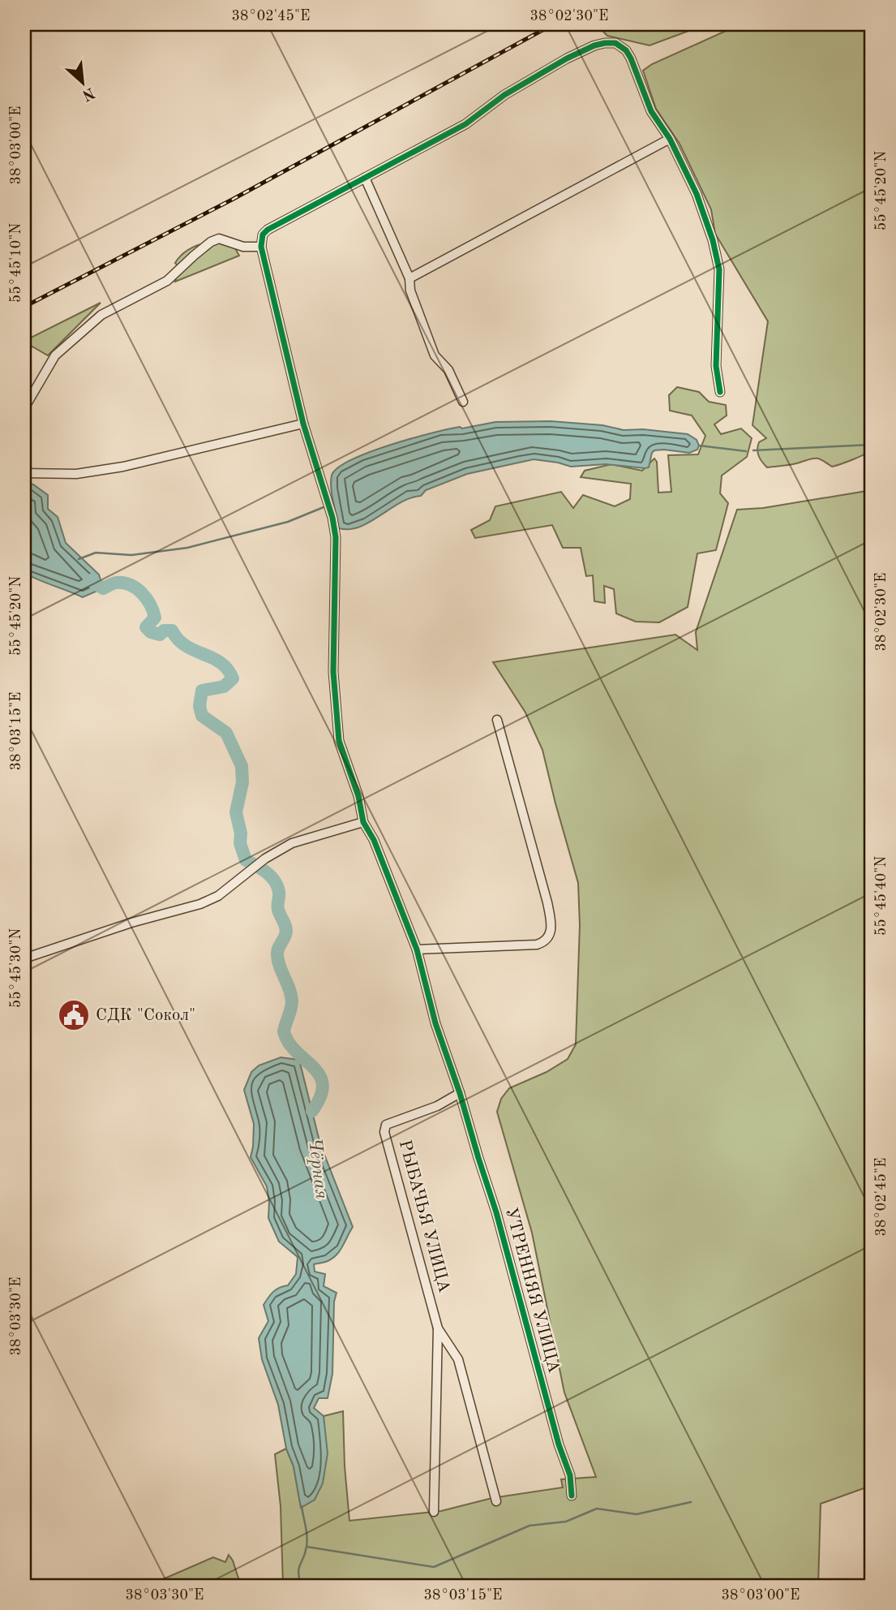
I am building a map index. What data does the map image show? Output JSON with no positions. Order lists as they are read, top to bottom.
{
  "streets": {
    "street": ["РЫБАЧЬЯ УЛИЦА", "УТРЕННЯЯ УЛИЦА"]
  },
  "crossings": [
    ["РЫБАЧЬЯ УЛИЦА", "УТРЕННЯЯ УЛИЦА"]
  ],
  "water": ["Чёрная"],
  "places": {
    "public building": ["СДК \"Сокол\""]
  },
  "north": "bottom right",
  "coordinates": [
    "38°02'45\"E",
    "38°02'30\"E",
    "38°03'00\"E",
    "55°45'20\"N",
    "55°45'10\"N",
    "38°03'15\"E",
    "55°45'40\"N",
    "55°45'30\"N",
    "38°03'30\"E"
  ]
}
